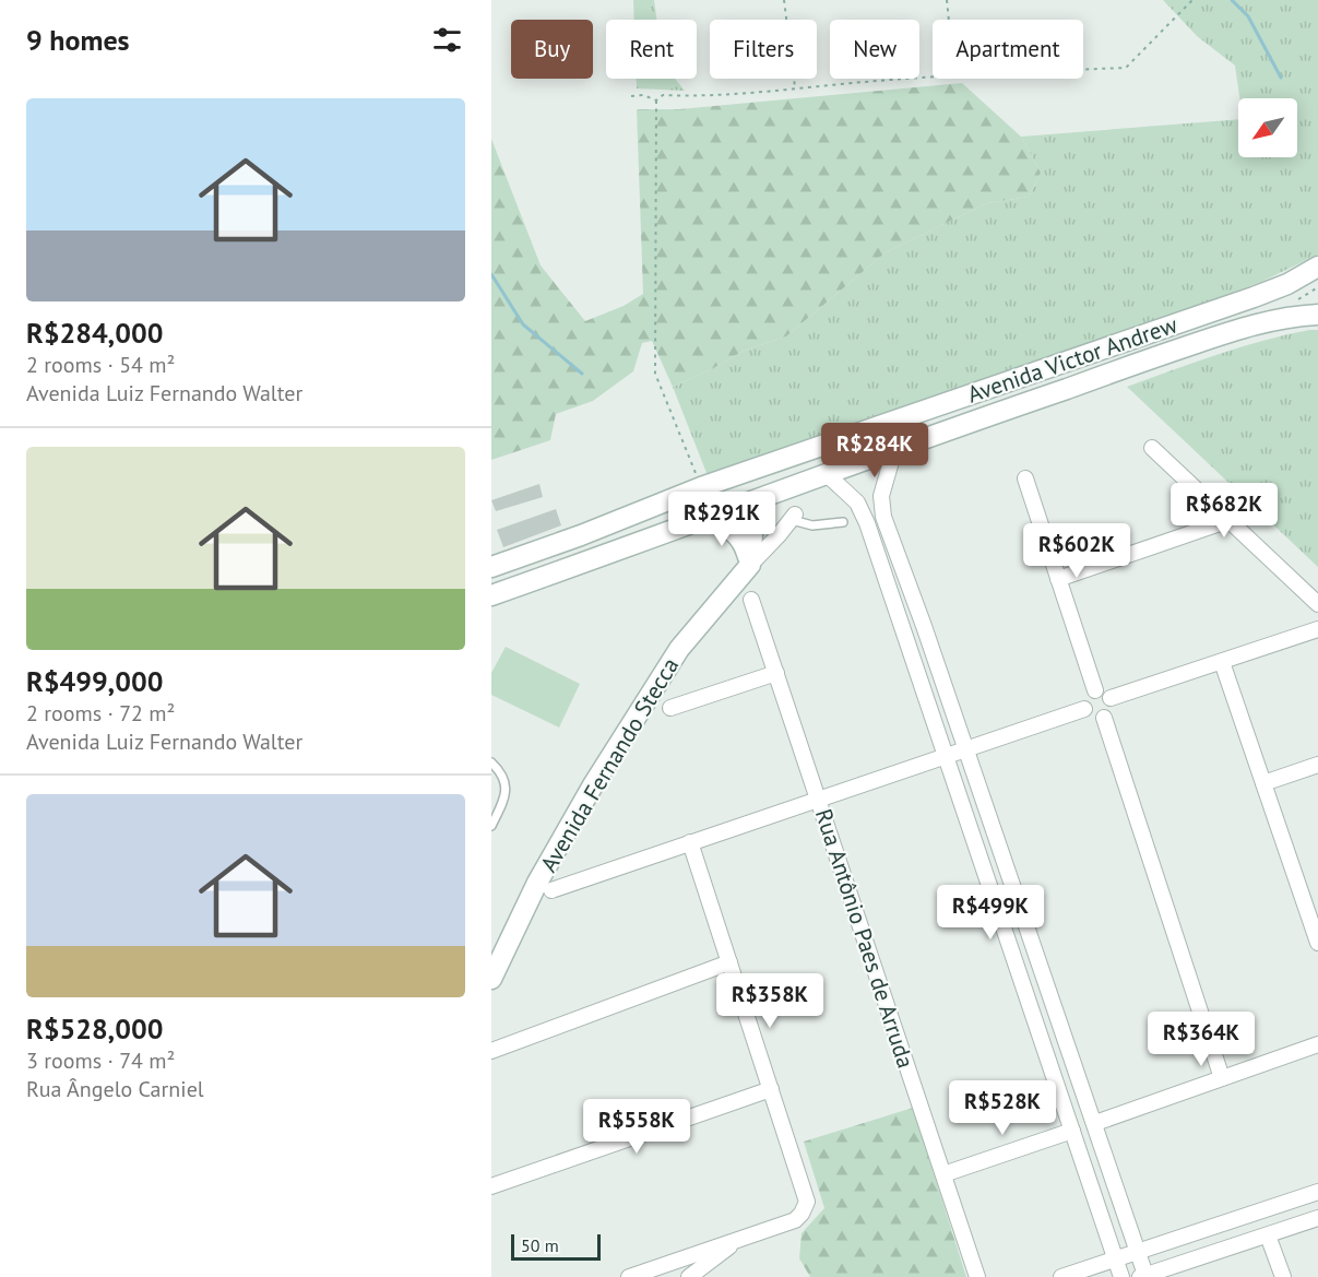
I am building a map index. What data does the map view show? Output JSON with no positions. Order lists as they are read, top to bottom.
{
  "streets": {
    "main road": ["Avenida Victor Andrew", "Avenida Fernando Stecca"],
    "street": ["Rua Antônio Paes de Arruda"]
  },
  "scale_bar": "50 m",
  "north": "bottom left",
  "page": {
    "heading": "9 homes",
    "chip": [
      "Buy",
      "Rent",
      "Filters",
      "New",
      "Apartment"
    ],
    "list": [
      {
        "name": "R$284,000",
        "note": "2 rooms · 54 m² · Avenida Luiz Fernando Walter"
      },
      {
        "name": "R$499,000",
        "note": "2 rooms · 72 m² · Avenida Luiz Fernando Walter"
      },
      {
        "name": "R$528,000",
        "note": "3 rooms · 74 m² · Rua Ângelo Carniel"
      }
    ],
    "price": [
      "R$284K",
      "R$682K",
      "R$291K",
      "R$602K",
      "R$499K",
      "R$358K",
      "R$364K",
      "R$528K",
      "R$558K"
    ],
    "scale": "50 m"
  }
}
